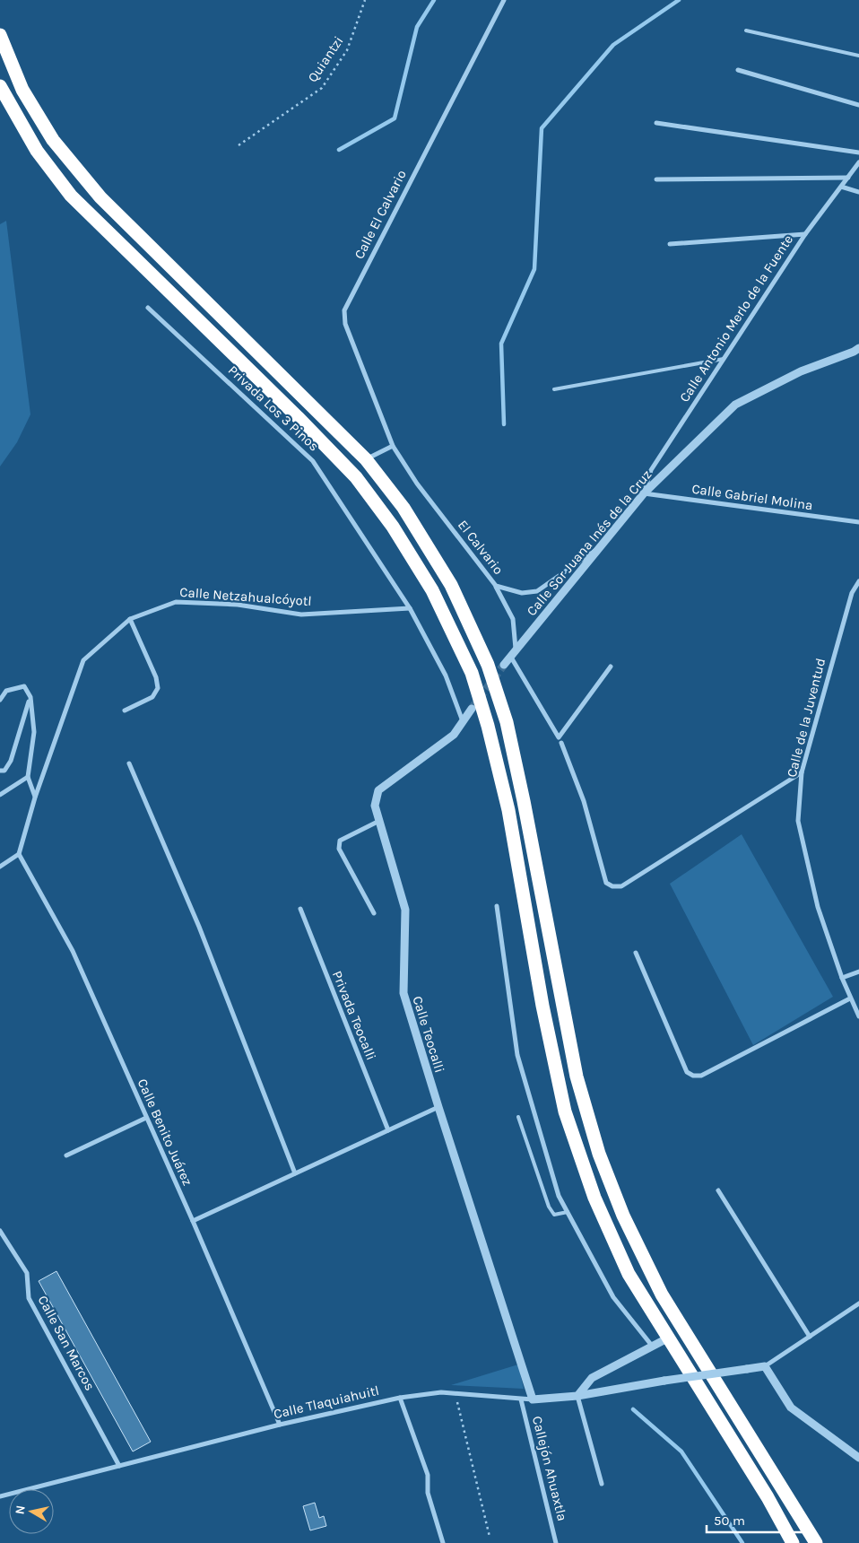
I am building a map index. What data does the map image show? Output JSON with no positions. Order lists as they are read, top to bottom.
{
  "streets": {
    "street": [
      "Calle El Calvario",
      "Calle Antonio Merlo de la Fuente",
      "Privada Los 3 Pinos",
      "Calle Gabriel Molina",
      "Calle Sor Juana Inés de la Cruz",
      "El Calvario",
      "Calle Netzahualcóyotl",
      "Calle de la Juventud",
      "Privada Teocalli",
      "Calle Teocalli",
      "Calle Benito Juárez",
      "Calle San Marcos",
      "Calle Tlaquiahuitl",
      "Callejón Ahuaxtla"
    ],
    "path": ["Quiantzi"]
  },
  "crossings": [
    ["Calle El Calvario", "El Calvario"],
    ["Calle Antonio Merlo de la Fuente", "Calle Gabriel Molina"],
    ["Calle Antonio Merlo de la Fuente", "Calle Sor Juana Inés de la Cruz"],
    ["Privada Los 3 Pinos", "Calle Netzahualcóyotl"],
    ["Privada Los 3 Pinos", "Calle Teocalli"],
    ["Calle Gabriel Molina", "Calle Sor Juana Inés de la Cruz"],
    ["Calle Sor Juana Inés de la Cruz", "El Calvario"],
    ["Calle Netzahualcóyotl", "Calle Benito Juárez"],
    ["Calle Teocalli", "Calle Tlaquiahuitl"],
    ["Calle Benito Juárez", "Calle Tlaquiahuitl"],
    ["Calle San Marcos", "Calle Tlaquiahuitl"],
    ["Calle Tlaquiahuitl", "Callejón Ahuaxtla"]
  ],
  "scale_bar": "50 m",
  "north": "left"
}
